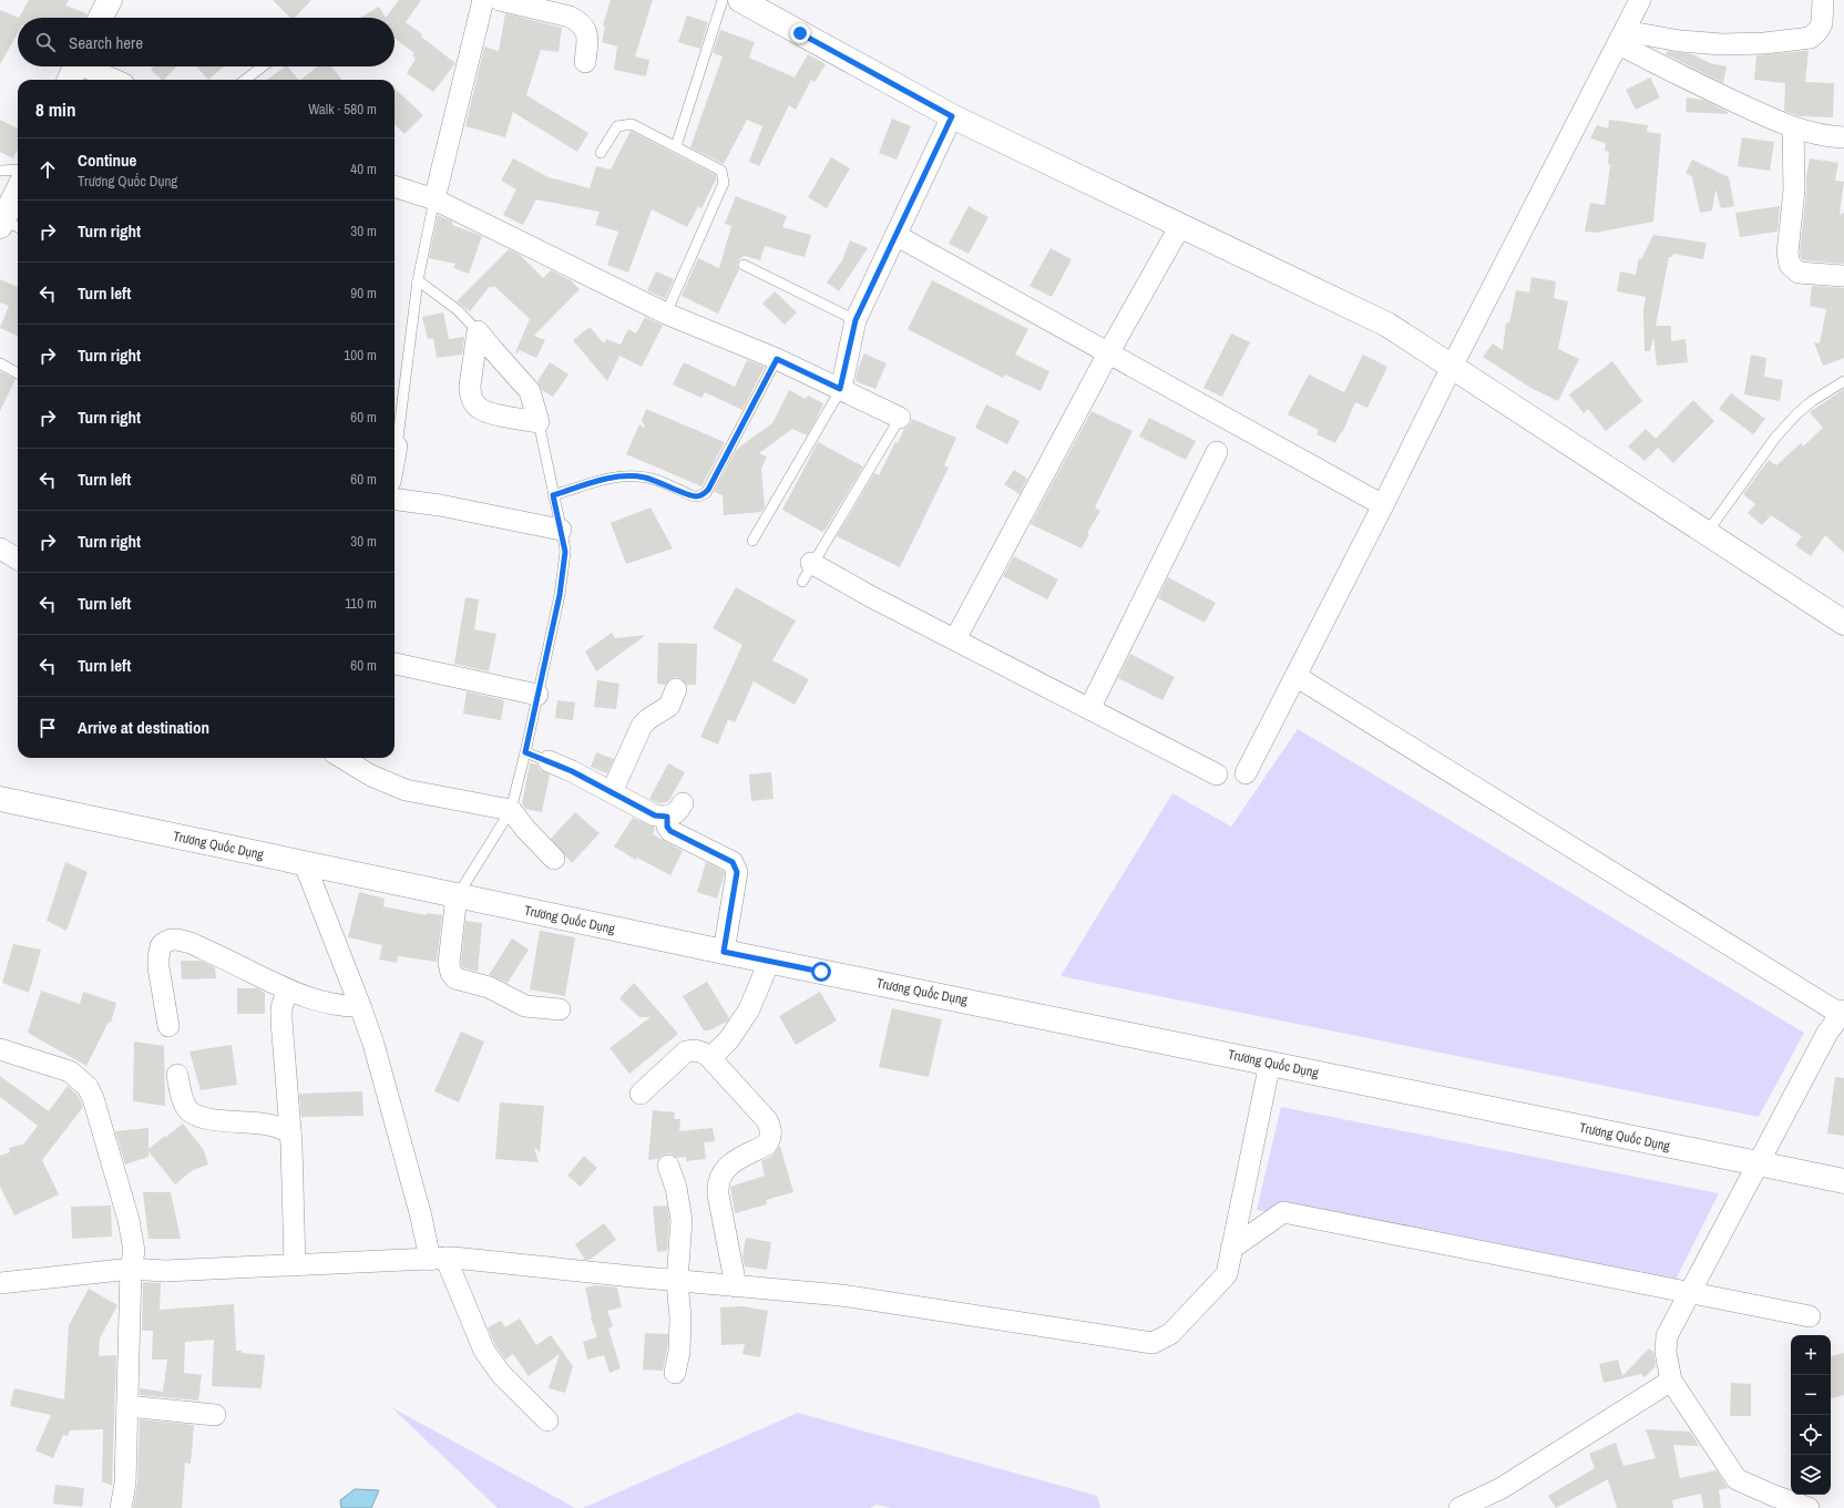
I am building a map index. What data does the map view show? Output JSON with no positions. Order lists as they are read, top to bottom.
{
  "streets": {
    "street": ["Trương Quốc Dụng"]
  },
  "page": {
    "search": "Search here",
    "heading": ["8 min", "Walk · 580 m"],
    "list": [
      ["Continue", "Trương Quốc Dụng", "40 m"],
      ["Turn right", "30 m"],
      ["Turn left", "90 m"],
      ["Turn right", "100 m"],
      ["Turn right", "60 m"],
      ["Turn left", "60 m"],
      ["Turn right", "30 m"],
      ["Turn left", "110 m"],
      ["Turn left", "60 m"],
      "Arrive at destination"
    ],
    "map_buttons": ["+", "−"]
  }
}
